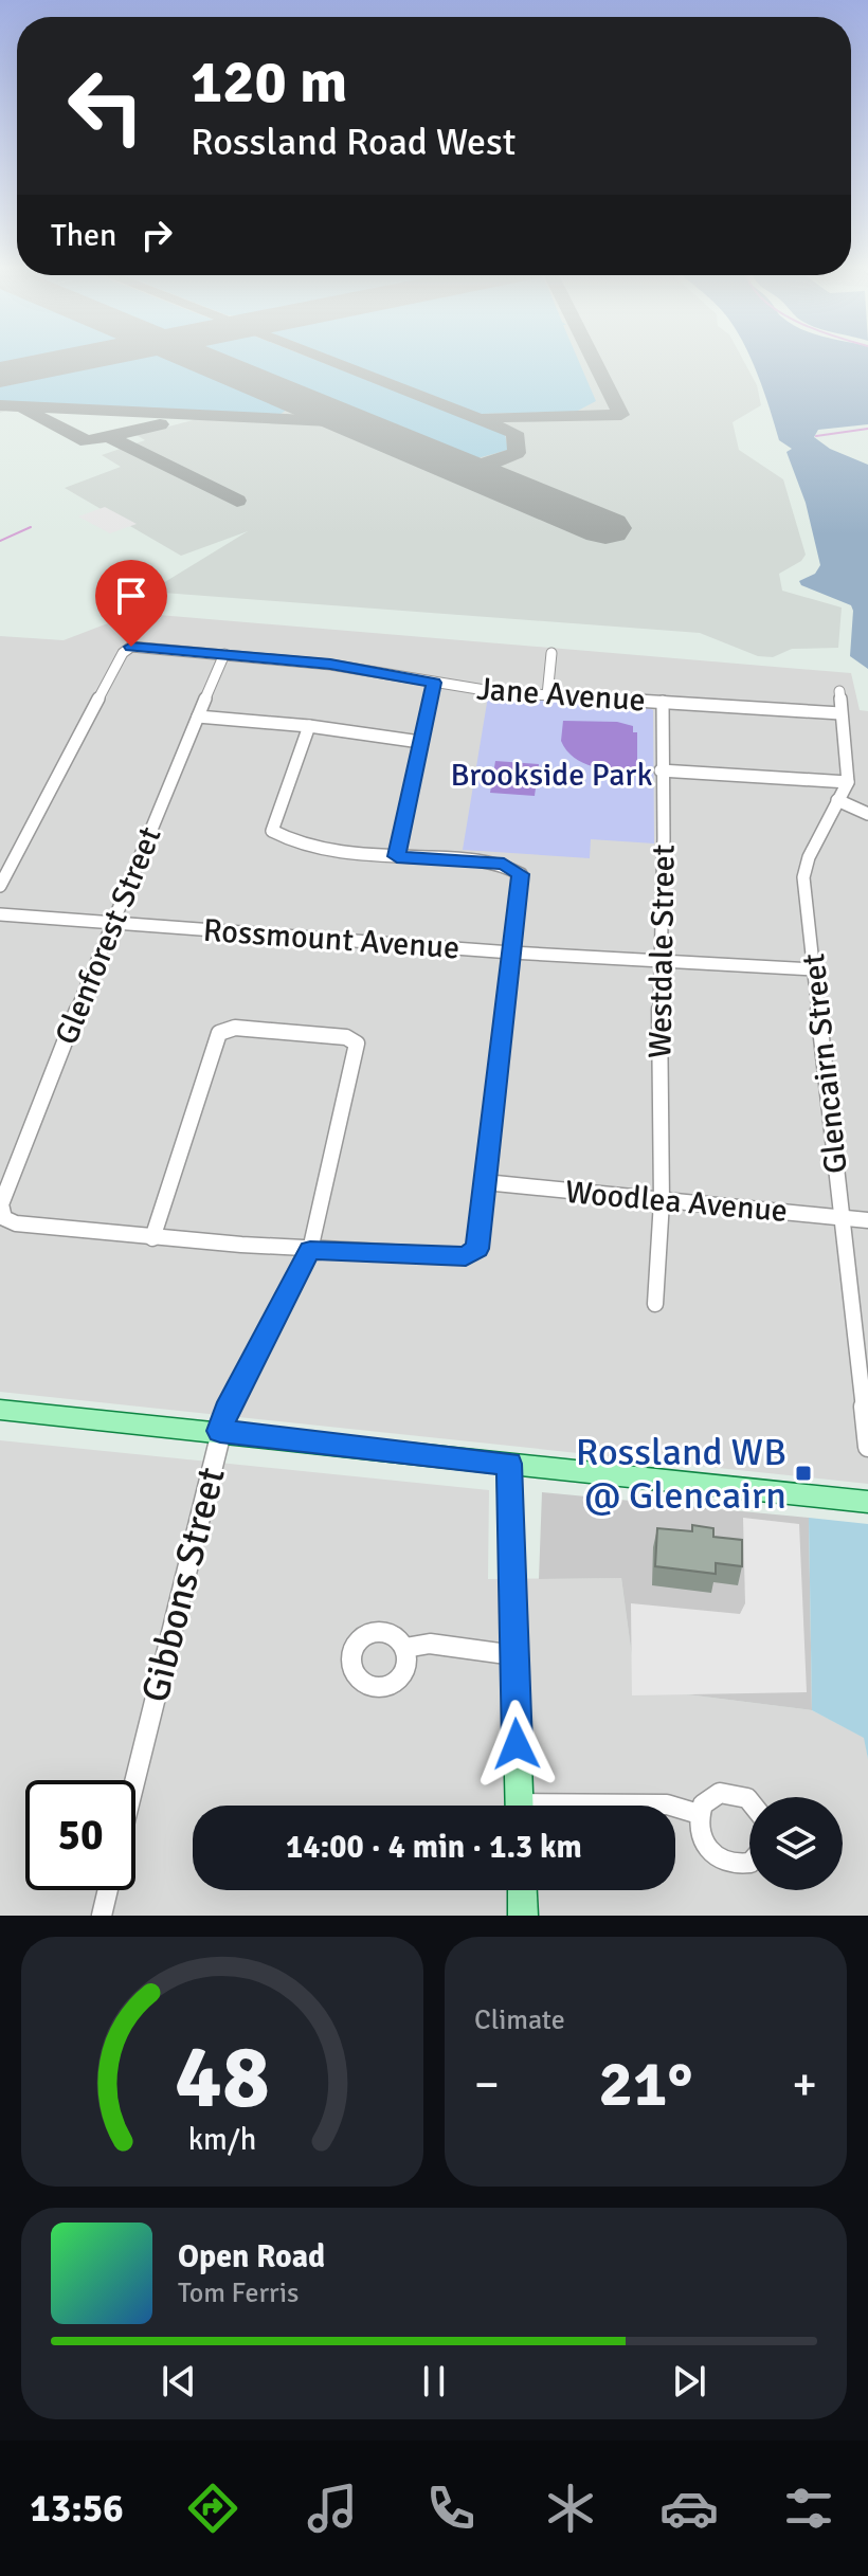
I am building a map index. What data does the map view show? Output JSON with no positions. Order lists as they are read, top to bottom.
{
  "streets": {
    "street": [
      "Jane Avenue",
      "Glenforest Street",
      "Rossmount Avenue",
      "Westdale Street",
      "Glencairn Street",
      "Woodlea Avenue",
      "Gibbons Street"
    ]
  },
  "crossings": [
    ["Jane Avenue", "Glenforest Street"],
    ["Jane Avenue", "Westdale Street"],
    ["Glenforest Street", "Rossmount Avenue"],
    ["Glenforest Street", "Gibbons Street"],
    ["Rossmount Avenue", "Westdale Street"],
    ["Rossmount Avenue", "Glencairn Street"],
    ["Westdale Street", "Woodlea Avenue"],
    ["Glencairn Street", "Woodlea Avenue"]
  ],
  "parks": ["Brookside Park"],
  "places": {
    "transit": ["Rossland WB @ Glencairn"]
  },
  "page": {
    "turn": ["120 m", "Rossland Road West"],
    "then": "Then",
    "limit": "50",
    "trip": "14:00 · 4 min · 1.3 km",
    "tile": "Climate",
    "heat": ["−", "21°", "+"],
    "song": ["Open Road", "Tom Ferris"],
    "tabs": "13:56",
    "gauge": ["48", "km/h"]
  }
}
